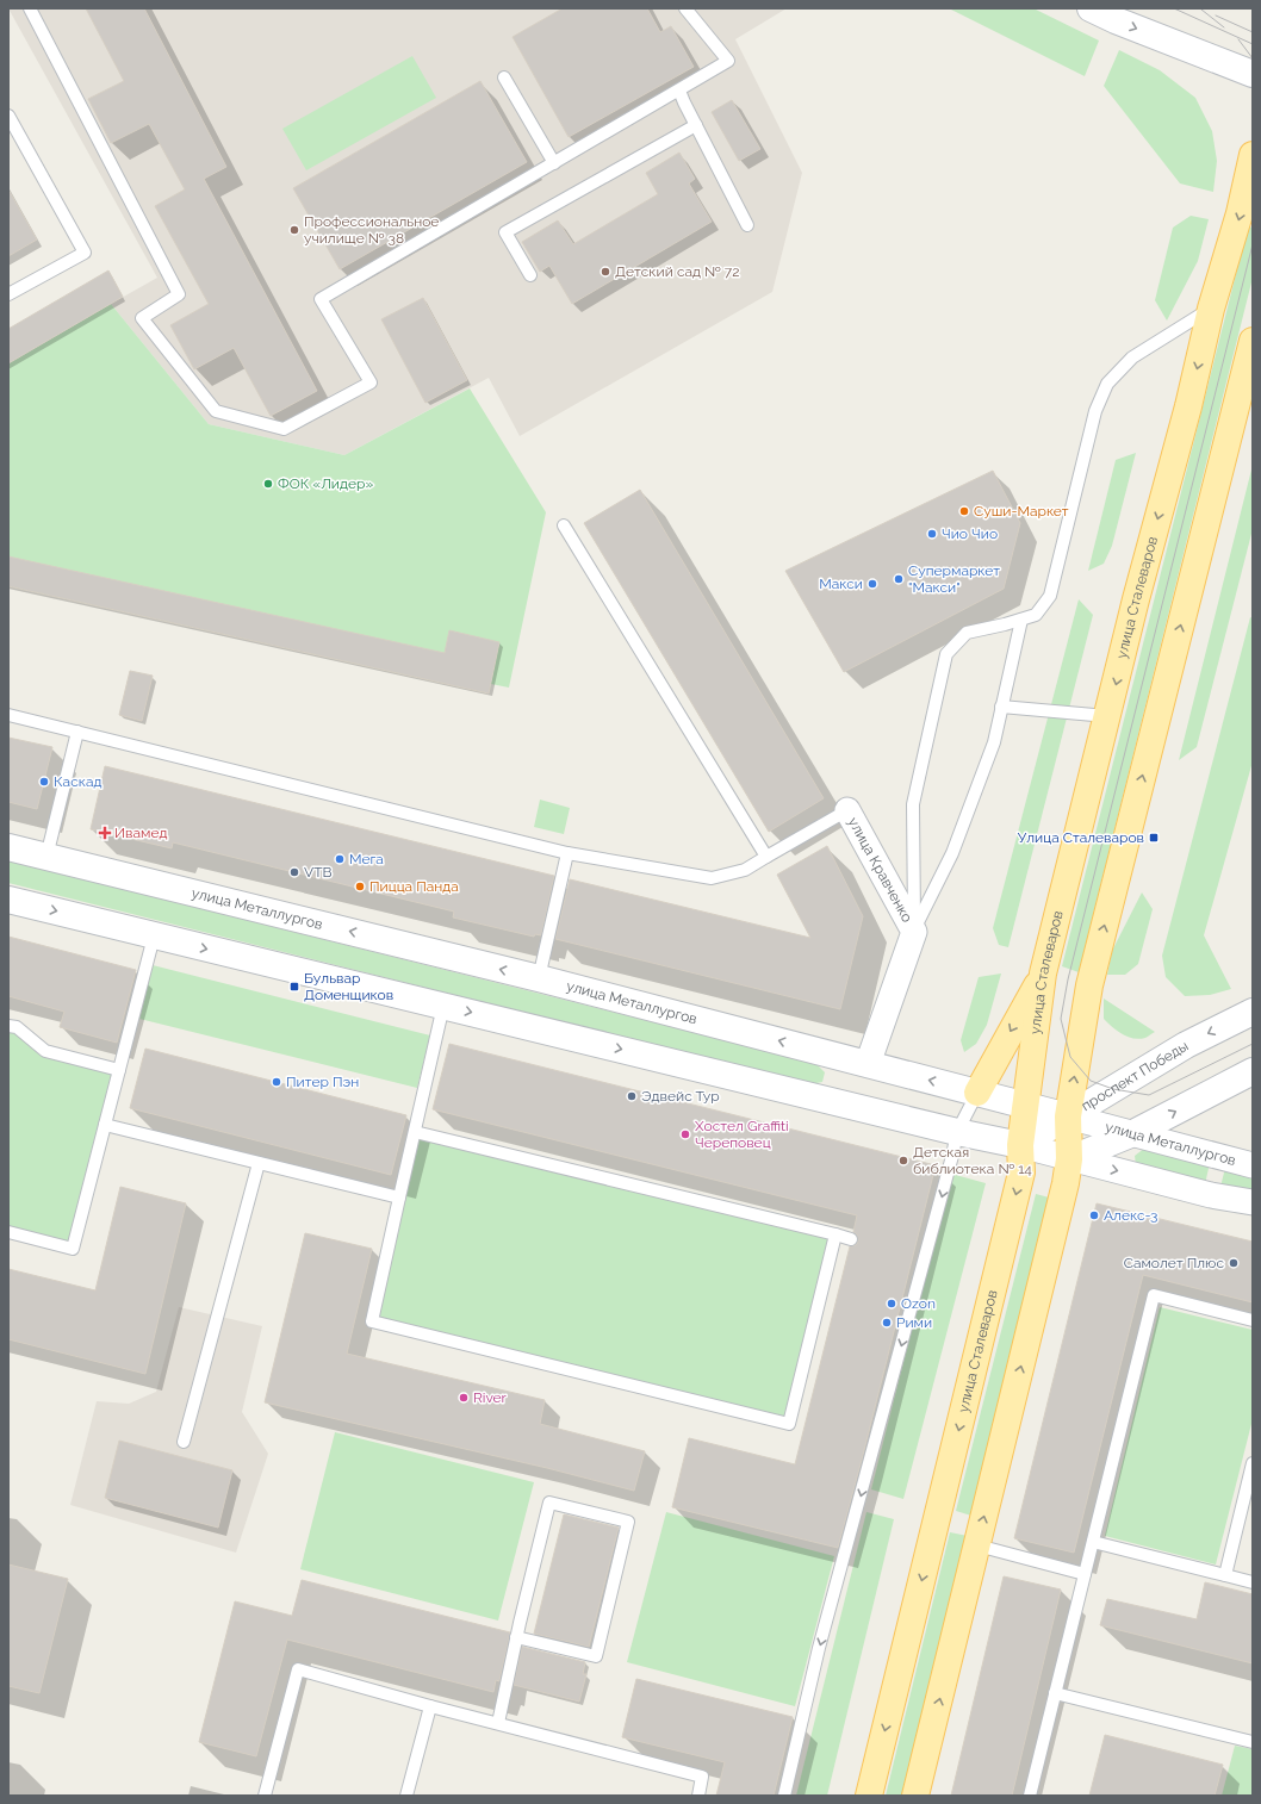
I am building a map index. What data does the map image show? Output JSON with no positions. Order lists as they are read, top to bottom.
{
  "streets": {
    "main road": ["улица Сталеваров"],
    "street": ["улица Кравченко", "улица Металлургов", "проспект Победы"]
  },
  "crossings": [
    ["улица Сталеваров", "улица Металлургов"],
    ["улица Сталеваров", "проспект Победы"],
    ["улица Кравченко", "улица Металлургов"],
    ["улица Металлургов", "проспект Победы"]
  ],
  "places": {
    "other": [
      "Профессиональное училище № 38",
      "Детский сад № 72",
      "ФОК «Лидер»",
      "Суши-Маркет",
      "Чио Чио",
      "Супермаркет \"Макси\"",
      "Макси",
      "Каскад",
      "Мега",
      "VTB",
      "Пицца Панда",
      "Питер Пэн",
      "Эдвейс Тур",
      "Хостел Graffiti Череповец",
      "Детская библиотека № 14",
      "Алекс-3",
      "Самолет Плюс",
      "Ozon",
      "Рими",
      "River"
    ],
    "health": ["Ивамед"],
    "transit": ["Улица Сталеваров", "Бульвар Доменщиков"]
  }
}
